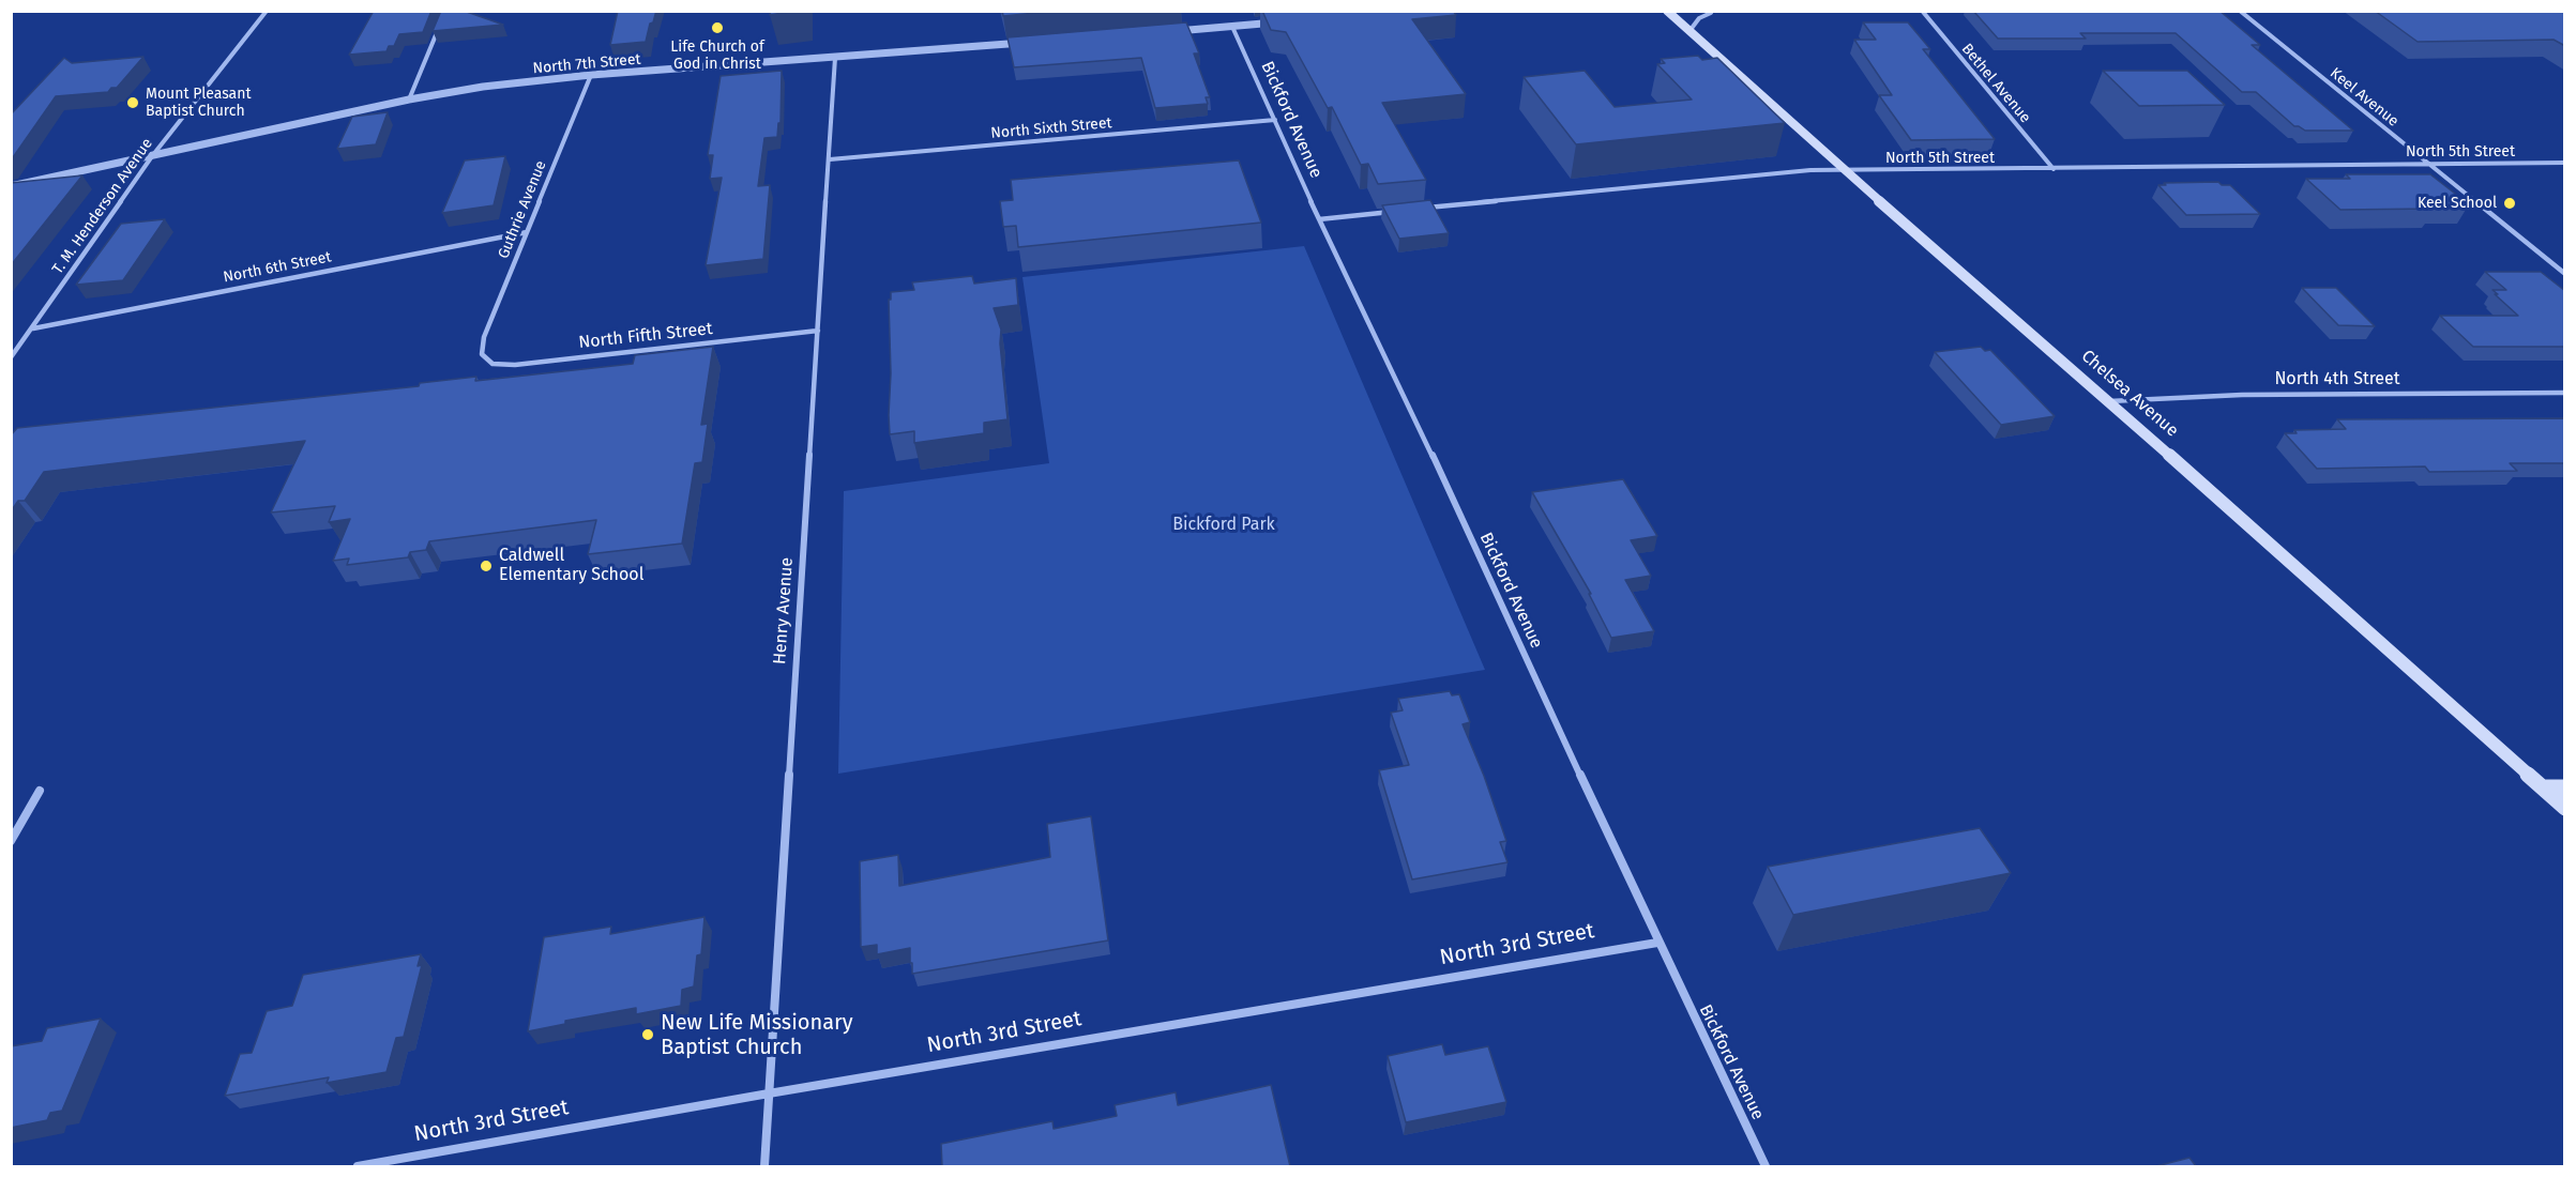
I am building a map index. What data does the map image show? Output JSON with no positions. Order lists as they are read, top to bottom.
{
  "streets": {
    "main road": ["Chelsea Avenue"],
    "street": [
      "North 7th Street",
      "Bethel Avenue",
      "Keel Avenue",
      "Bickford Avenue",
      "North Sixth Street",
      "North 5th Street",
      "T. M. Henderson Avenue",
      "Guthrie Avenue",
      "North 6th Street",
      "North Fifth Street",
      "North 4th Street",
      "Henry Avenue",
      "North 3rd Street"
    ]
  },
  "crossings": [
    ["North 7th Street", "T. M. Henderson Avenue"],
    ["North 7th Street", "Guthrie Avenue"],
    ["North 7th Street", "Henry Avenue"],
    ["Bethel Avenue", "North 5th Street"],
    ["Keel Avenue", "North 5th Street"],
    ["Bickford Avenue", "North Sixth Street"],
    ["Bickford Avenue", "North 3rd Street"],
    ["North Sixth Street", "Henry Avenue"],
    ["North 5th Street", "Chelsea Avenue"],
    ["T. M. Henderson Avenue", "North 6th Street"],
    ["Guthrie Avenue", "North 6th Street"],
    ["Guthrie Avenue", "North Fifth Street"],
    ["North Fifth Street", "Henry Avenue"],
    ["North 4th Street", "Chelsea Avenue"],
    ["Henry Avenue", "North 3rd Street"]
  ],
  "parks": ["Bickford Park"],
  "places": [
    "Life Church of God in Christ",
    "Mount Pleasant Baptist Church",
    "Keel School",
    "Caldwell Elementary School",
    "New Life Missionary Baptist Church"
  ]
}
